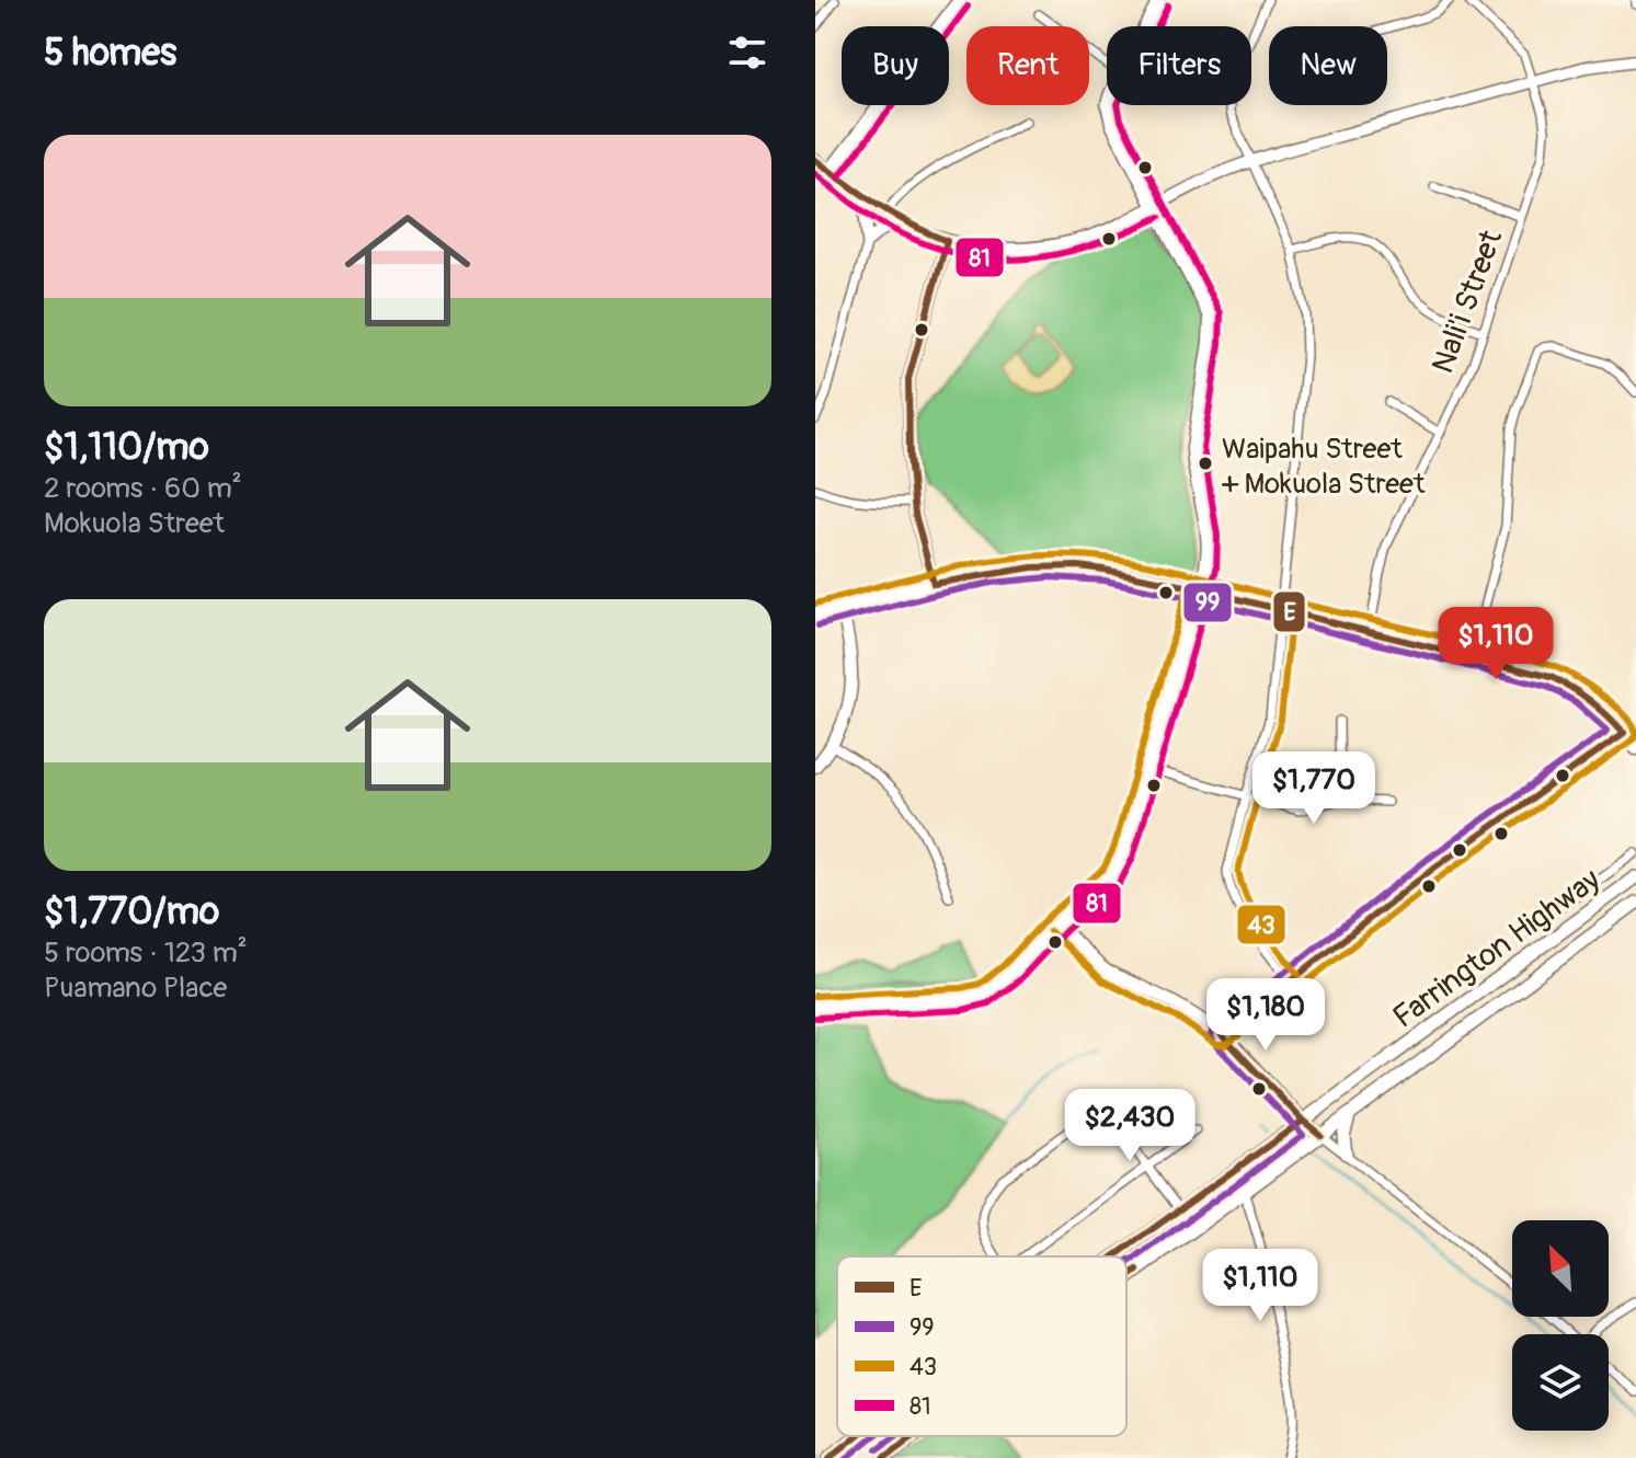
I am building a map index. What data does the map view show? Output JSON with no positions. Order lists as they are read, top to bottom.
{
  "streets": {
    "main road": ["Farrington Highway"],
    "street": ["Nali'i Street"]
  },
  "places": ["Waipahu Street + Mokuola Street"],
  "lines": [
    "transit line 81",
    "transit line E",
    "transit line 43",
    "transit line 99"
  ],
  "legend": [
    "E",
    "99",
    "43",
    "81"
  ],
  "north": "top left",
  "page": {
    "heading": "5 homes",
    "chip": [
      "Buy",
      "Rent",
      "Filters",
      "New"
    ],
    "list": [
      {
        "name": "$1,110/mo",
        "note": "2 rooms · 60 m² · Mokuola Street"
      },
      {
        "name": "$1,770/mo",
        "note": "5 rooms · 123 m² · Puamano Place"
      }
    ],
    "price": [
      "$1,110",
      "$1,770",
      "$1,180",
      "$2,430",
      "$1,110"
    ]
  }
}
